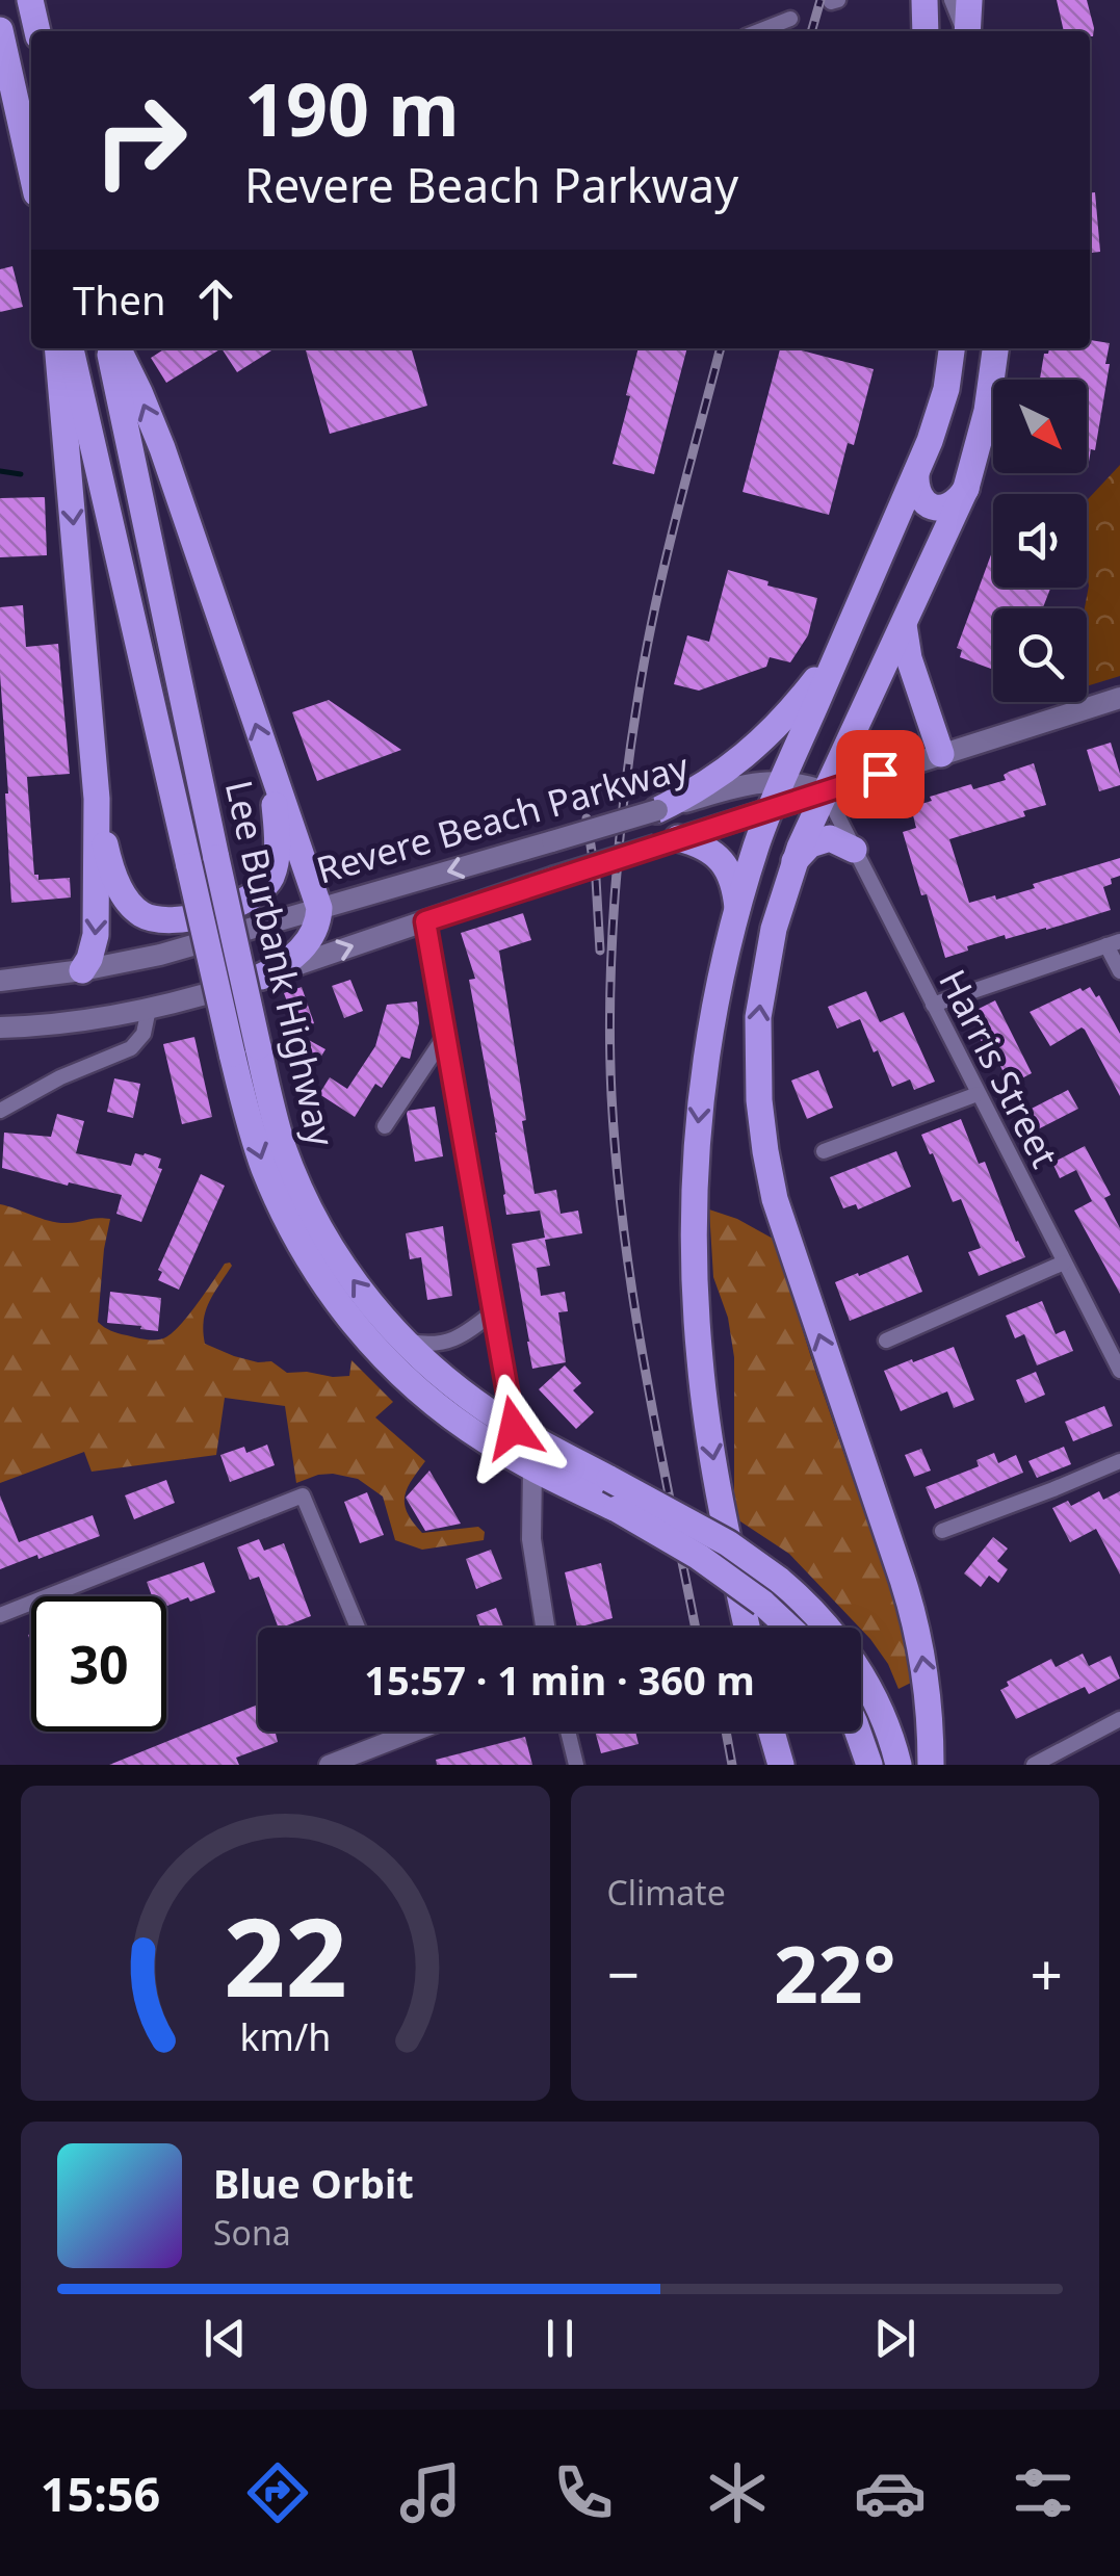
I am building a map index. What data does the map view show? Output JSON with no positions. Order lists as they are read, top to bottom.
{
  "streets": {
    "highway": ["Lee Burbank Highway"],
    "main road": ["Revere Beach Parkway"],
    "street": ["Harris Street"]
  },
  "crossings": [
    ["Revere Beach Parkway", "Harris Street"]
  ],
  "north": "bottom right",
  "page": {
    "turn": ["190 m", "Revere Beach Parkway"],
    "then": "Then",
    "limit": "30",
    "trip": "15:57 · 1 min · 360 m",
    "tile": "Climate",
    "heat": ["−", "22°", "+"],
    "song": ["Blue Orbit", "Sona"],
    "tabs": "15:56",
    "gauge": ["22", "km/h"]
  }
}
